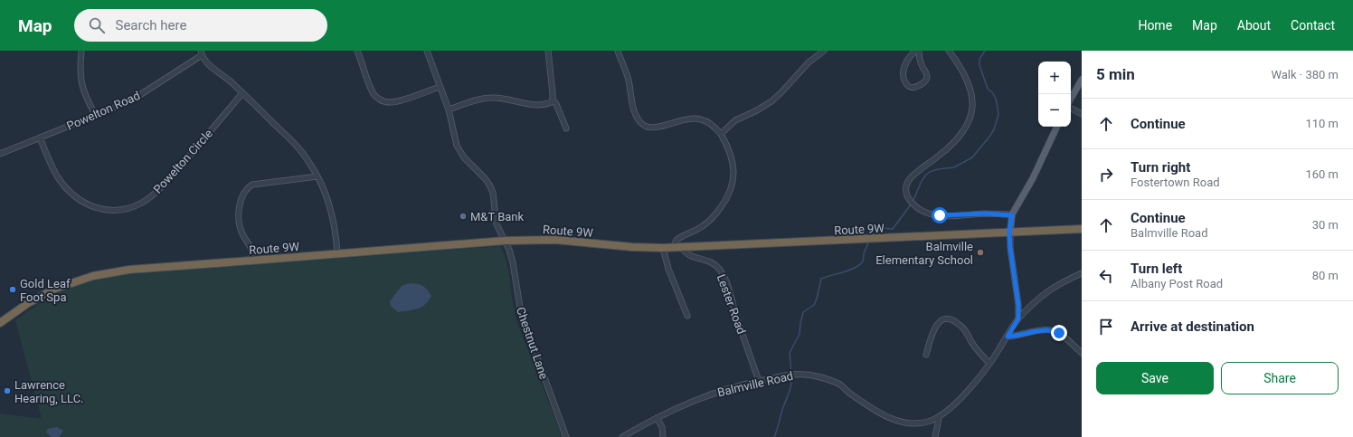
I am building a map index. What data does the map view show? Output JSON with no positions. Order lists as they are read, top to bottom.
{
  "streets": {
    "highway": ["Route 9W"],
    "street": [
      "Powelton Road",
      "Powelton Circle",
      "Lester Road",
      "Chestnut Lane",
      "Balmville Road"
    ]
  },
  "crossings": [
    ["Powelton Road", "Powelton Circle"],
    ["Route 9W", "Lester Road"],
    ["Route 9W", "Chestnut Lane"],
    ["Lester Road", "Balmville Road"]
  ],
  "places": [
    "M&T Bank",
    "Balmville Elementary School",
    "Gold Leaf Foot Spa",
    "Lawrence Hearing, LLC."
  ],
  "page": {
    "header": "Map",
    "search": "Search here",
    "nav": [
      "Home",
      "Map",
      "About",
      "Contact"
    ],
    "heading": ["5 min", "Walk · 380 m"],
    "map_buttons": ["+", "−"],
    "list": [
      ["Continue", "110 m"],
      ["Turn right", "Fostertown Road", "160 m"],
      ["Continue", "Balmville Road", "30 m"],
      ["Turn left", "Albany Post Road", "80 m"],
      "Arrive at destination"
    ],
    "buttons": ["Save", "Share"]
  }
}
